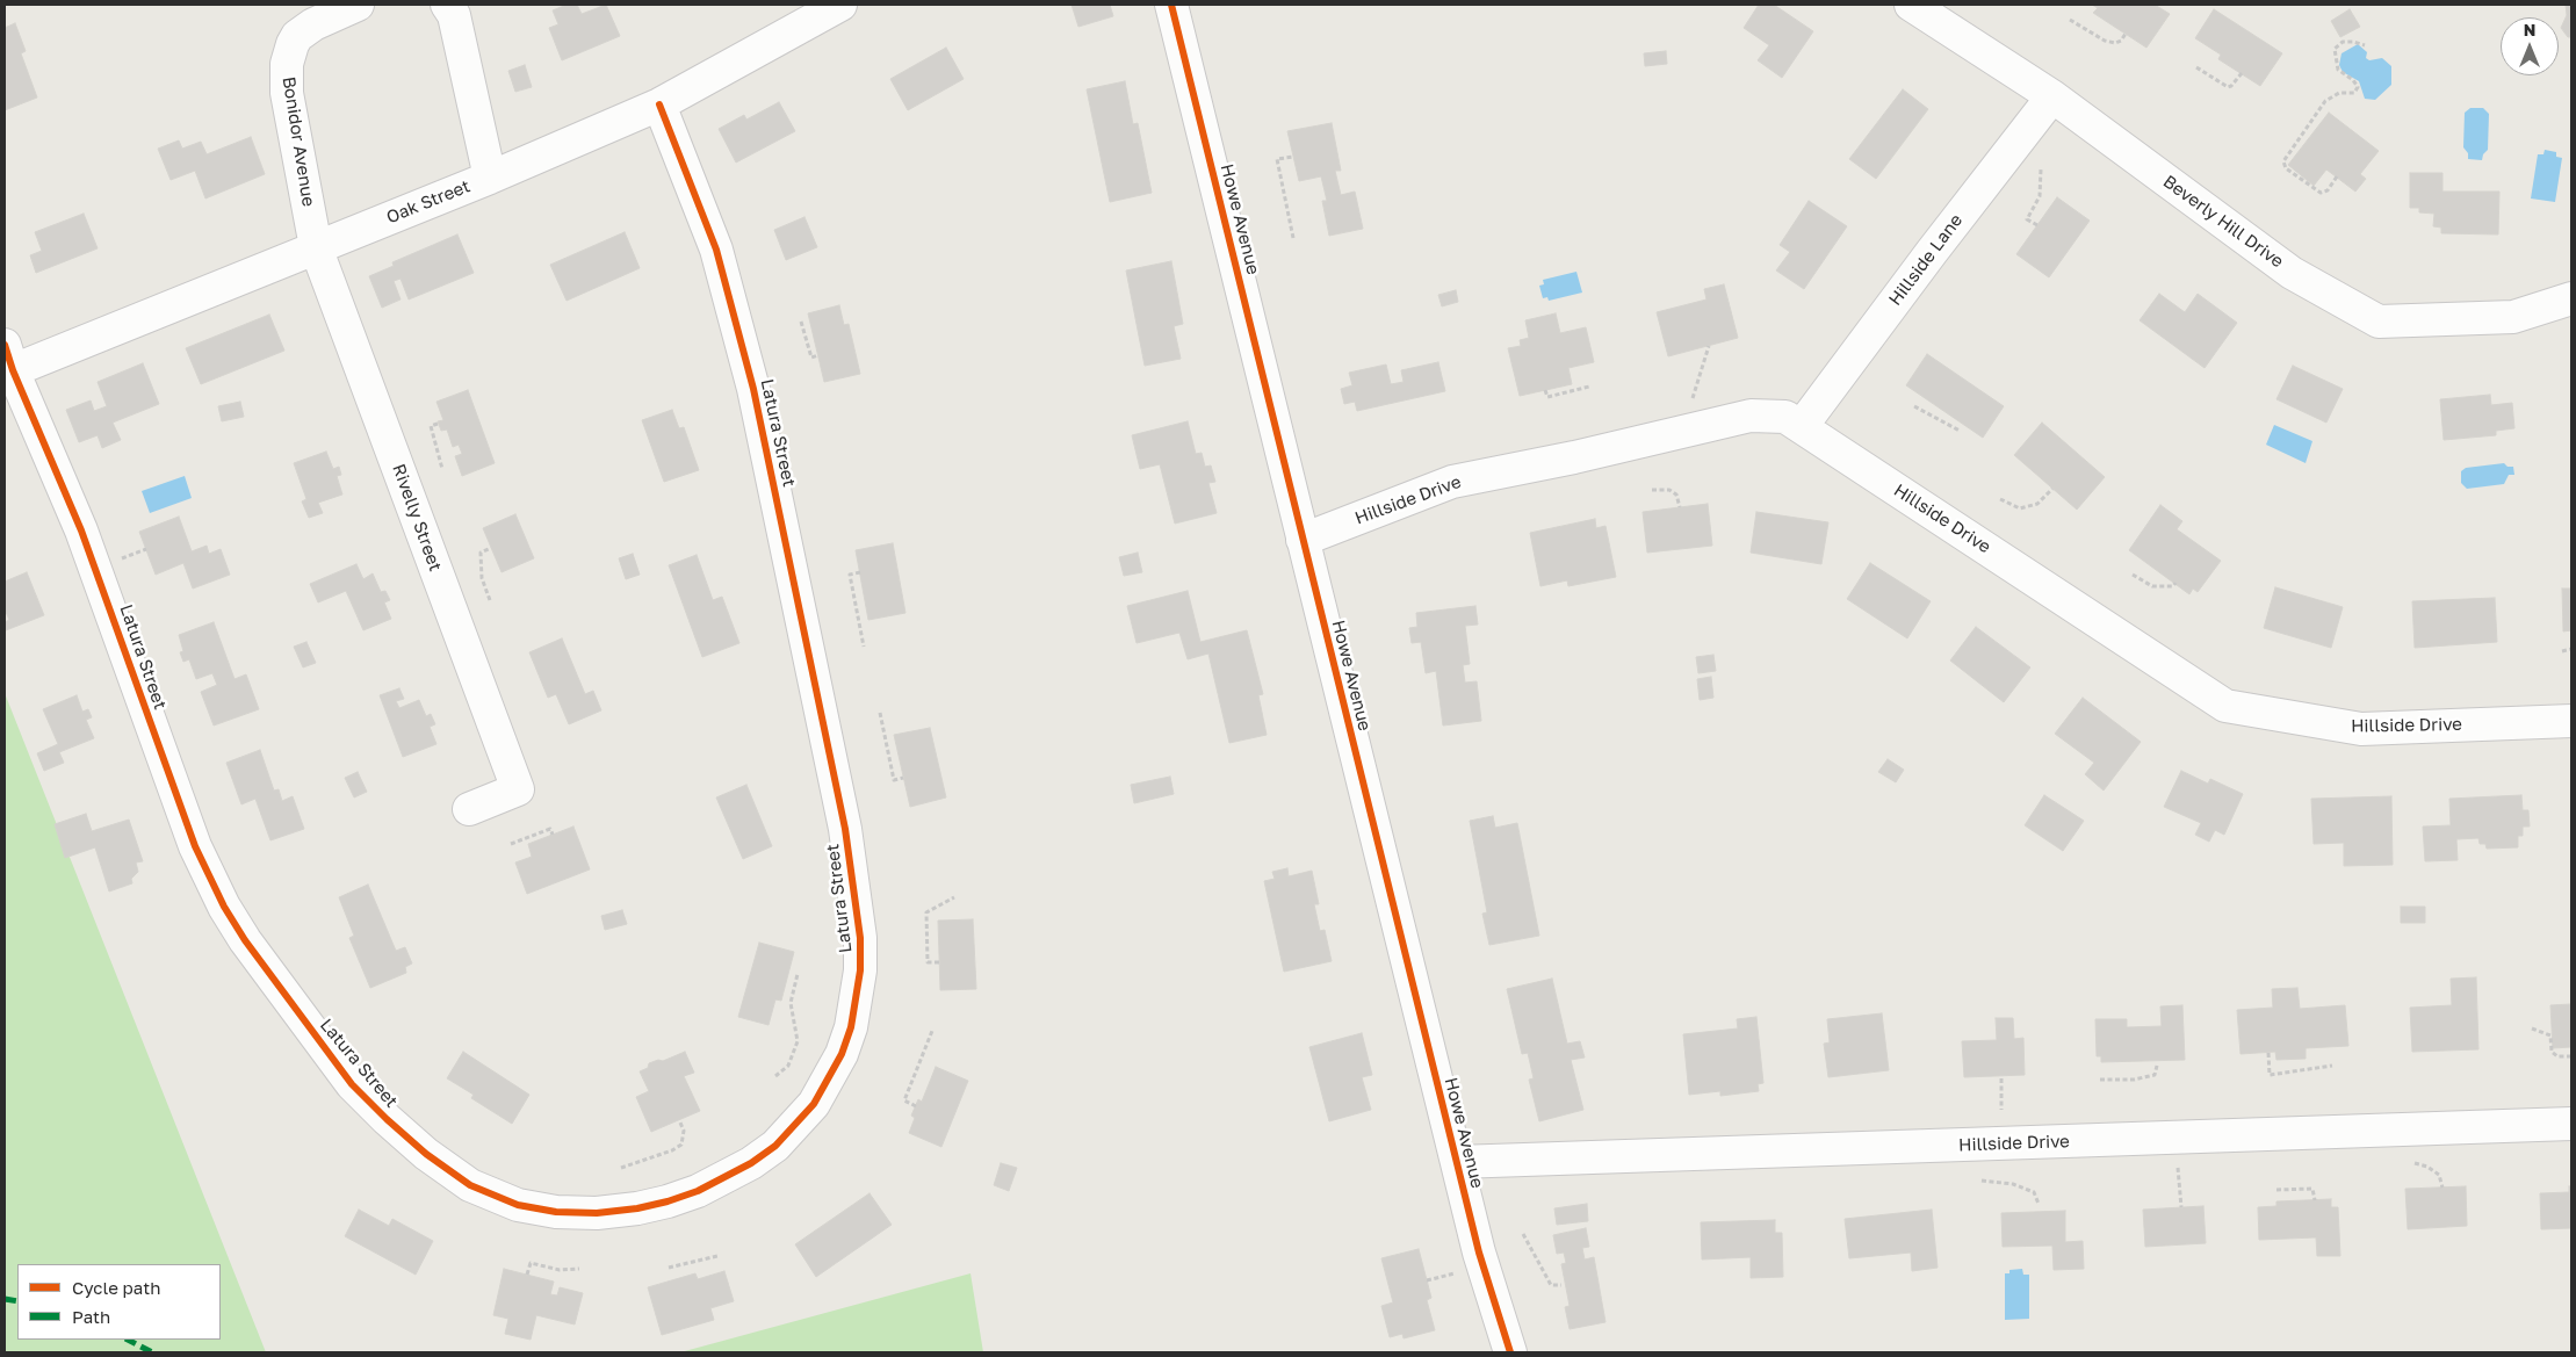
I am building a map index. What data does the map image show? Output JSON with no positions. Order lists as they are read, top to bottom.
{
  "streets": {
    "street": [
      "Bonidor Avenue",
      "Oak Street",
      "Howe Avenue",
      "Beverly Hill Drive",
      "Hillside Lane",
      "Latura Street",
      "Hillside Drive",
      "Rivelly Street"
    ]
  },
  "crossings": [
    ["Bonidor Avenue", "Oak Street"],
    ["Bonidor Avenue", "Rivelly Street"],
    ["Oak Street", "Latura Street"],
    ["Oak Street", "Rivelly Street"],
    ["Howe Avenue", "Hillside Drive"],
    ["Beverly Hill Drive", "Hillside Lane"],
    ["Hillside Lane", "Hillside Drive"]
  ],
  "legend": ["Cycle path", "Path"],
  "north": "top"
}
